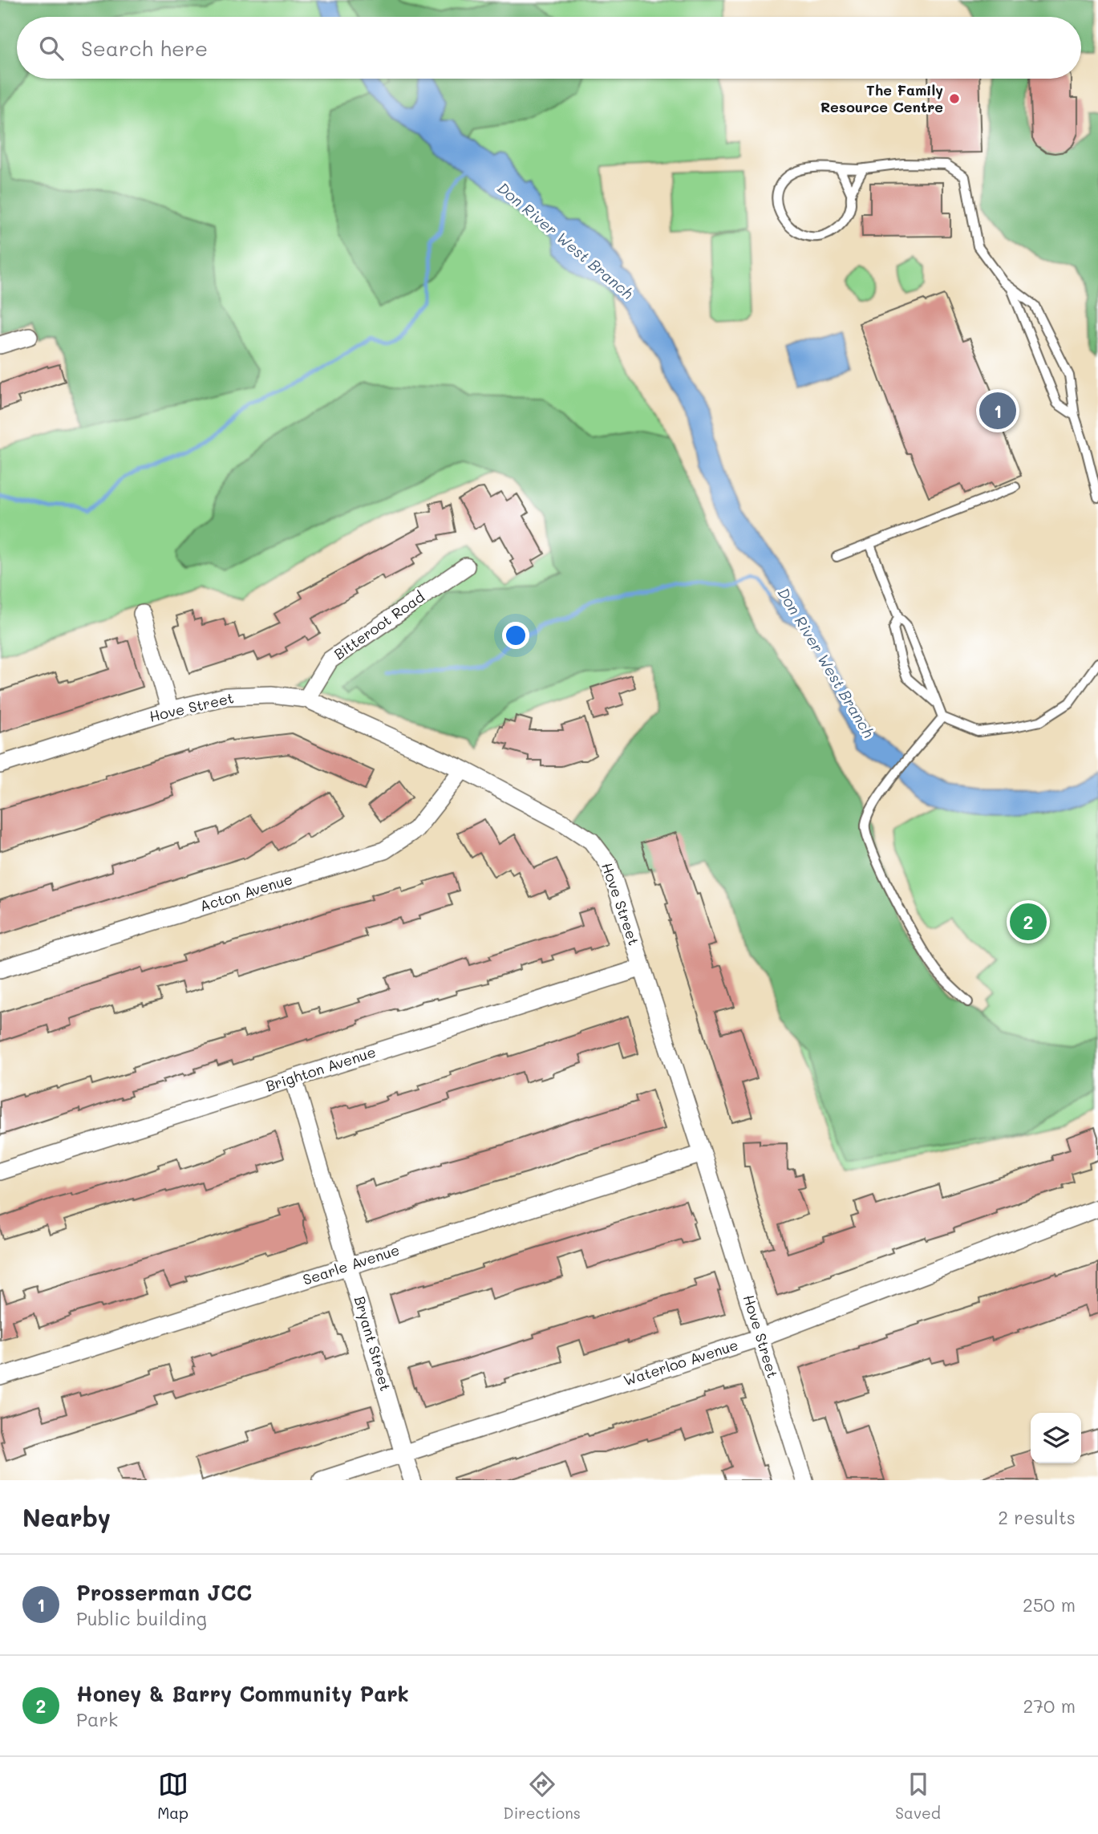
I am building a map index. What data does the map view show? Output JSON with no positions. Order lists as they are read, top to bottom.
{
  "streets": {
    "street": [
      "Bitteroot Road",
      "Hove Street",
      "Acton Avenue",
      "Brighton Avenue",
      "Searle Avenue",
      "Bryant Street",
      "Waterloo Avenue"
    ]
  },
  "crossings": [
    ["Bitteroot Road", "Hove Street"],
    ["Hove Street", "Acton Avenue"],
    ["Hove Street", "Brighton Avenue"],
    ["Hove Street", "Searle Avenue"],
    ["Hove Street", "Waterloo Avenue"],
    ["Brighton Avenue", "Bryant Street"],
    ["Searle Avenue", "Bryant Street"],
    ["Bryant Street", "Waterloo Avenue"]
  ],
  "water": ["Don River West Branch"],
  "places": ["The Family Resource Centre"],
  "page": {
    "search": "Search here",
    "pins": ["1", "2"],
    "heading": ["Nearby", "2 results"],
    "list": [
      {
        "mark": "1",
        "name": "Prosserman JCC",
        "note": "Public building",
        "value": "250 m"
      },
      {
        "mark": "2",
        "name": "Honey & Barry Community Park",
        "note": "Park",
        "value": "270 m"
      }
    ],
    "nav": ["Map", "Directions", "Saved"]
  }
}
